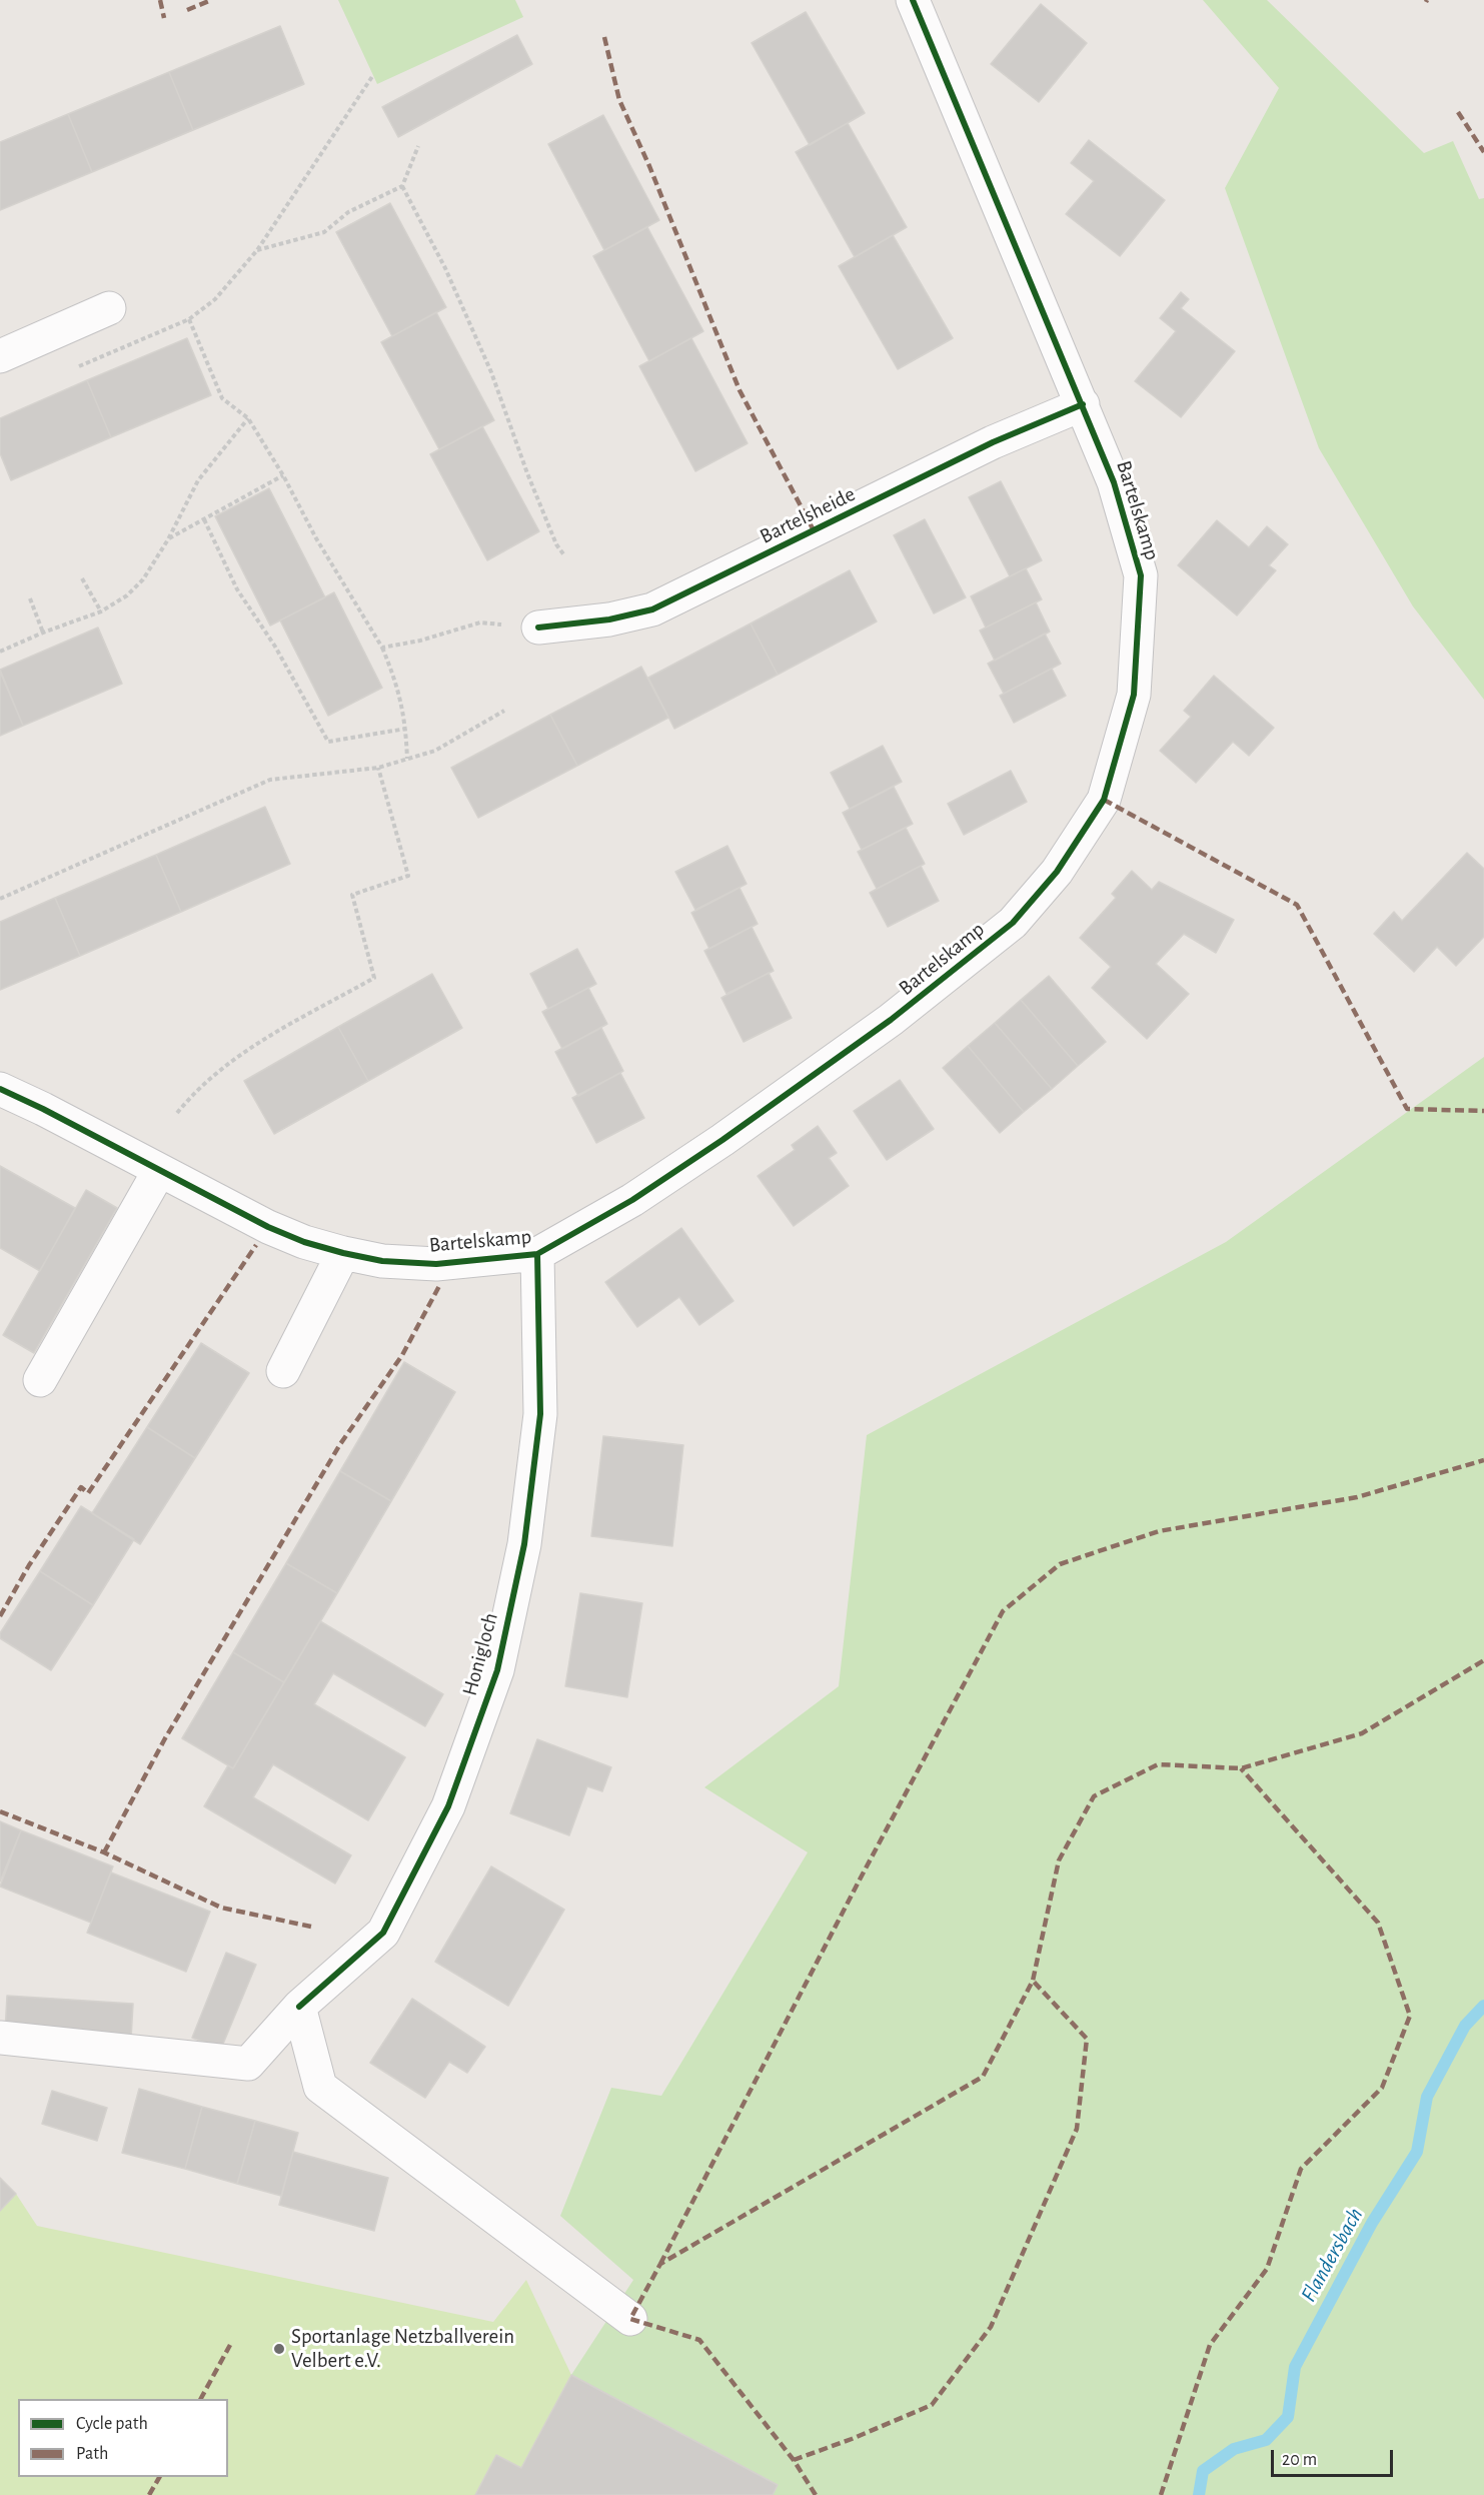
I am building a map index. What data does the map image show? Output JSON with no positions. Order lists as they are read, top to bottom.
{
  "streets": {
    "street": ["Bartelskamp", "Bartelsheide", "Honigloch"]
  },
  "crossings": [
    ["Bartelskamp", "Bartelsheide"],
    ["Bartelskamp", "Honigloch"]
  ],
  "water": ["Flandersbach"],
  "places": ["Sportanlage Netzballverein Velbert e.V."],
  "legend": ["Cycle path", "Path"],
  "scale_bar": "20 m"
}
